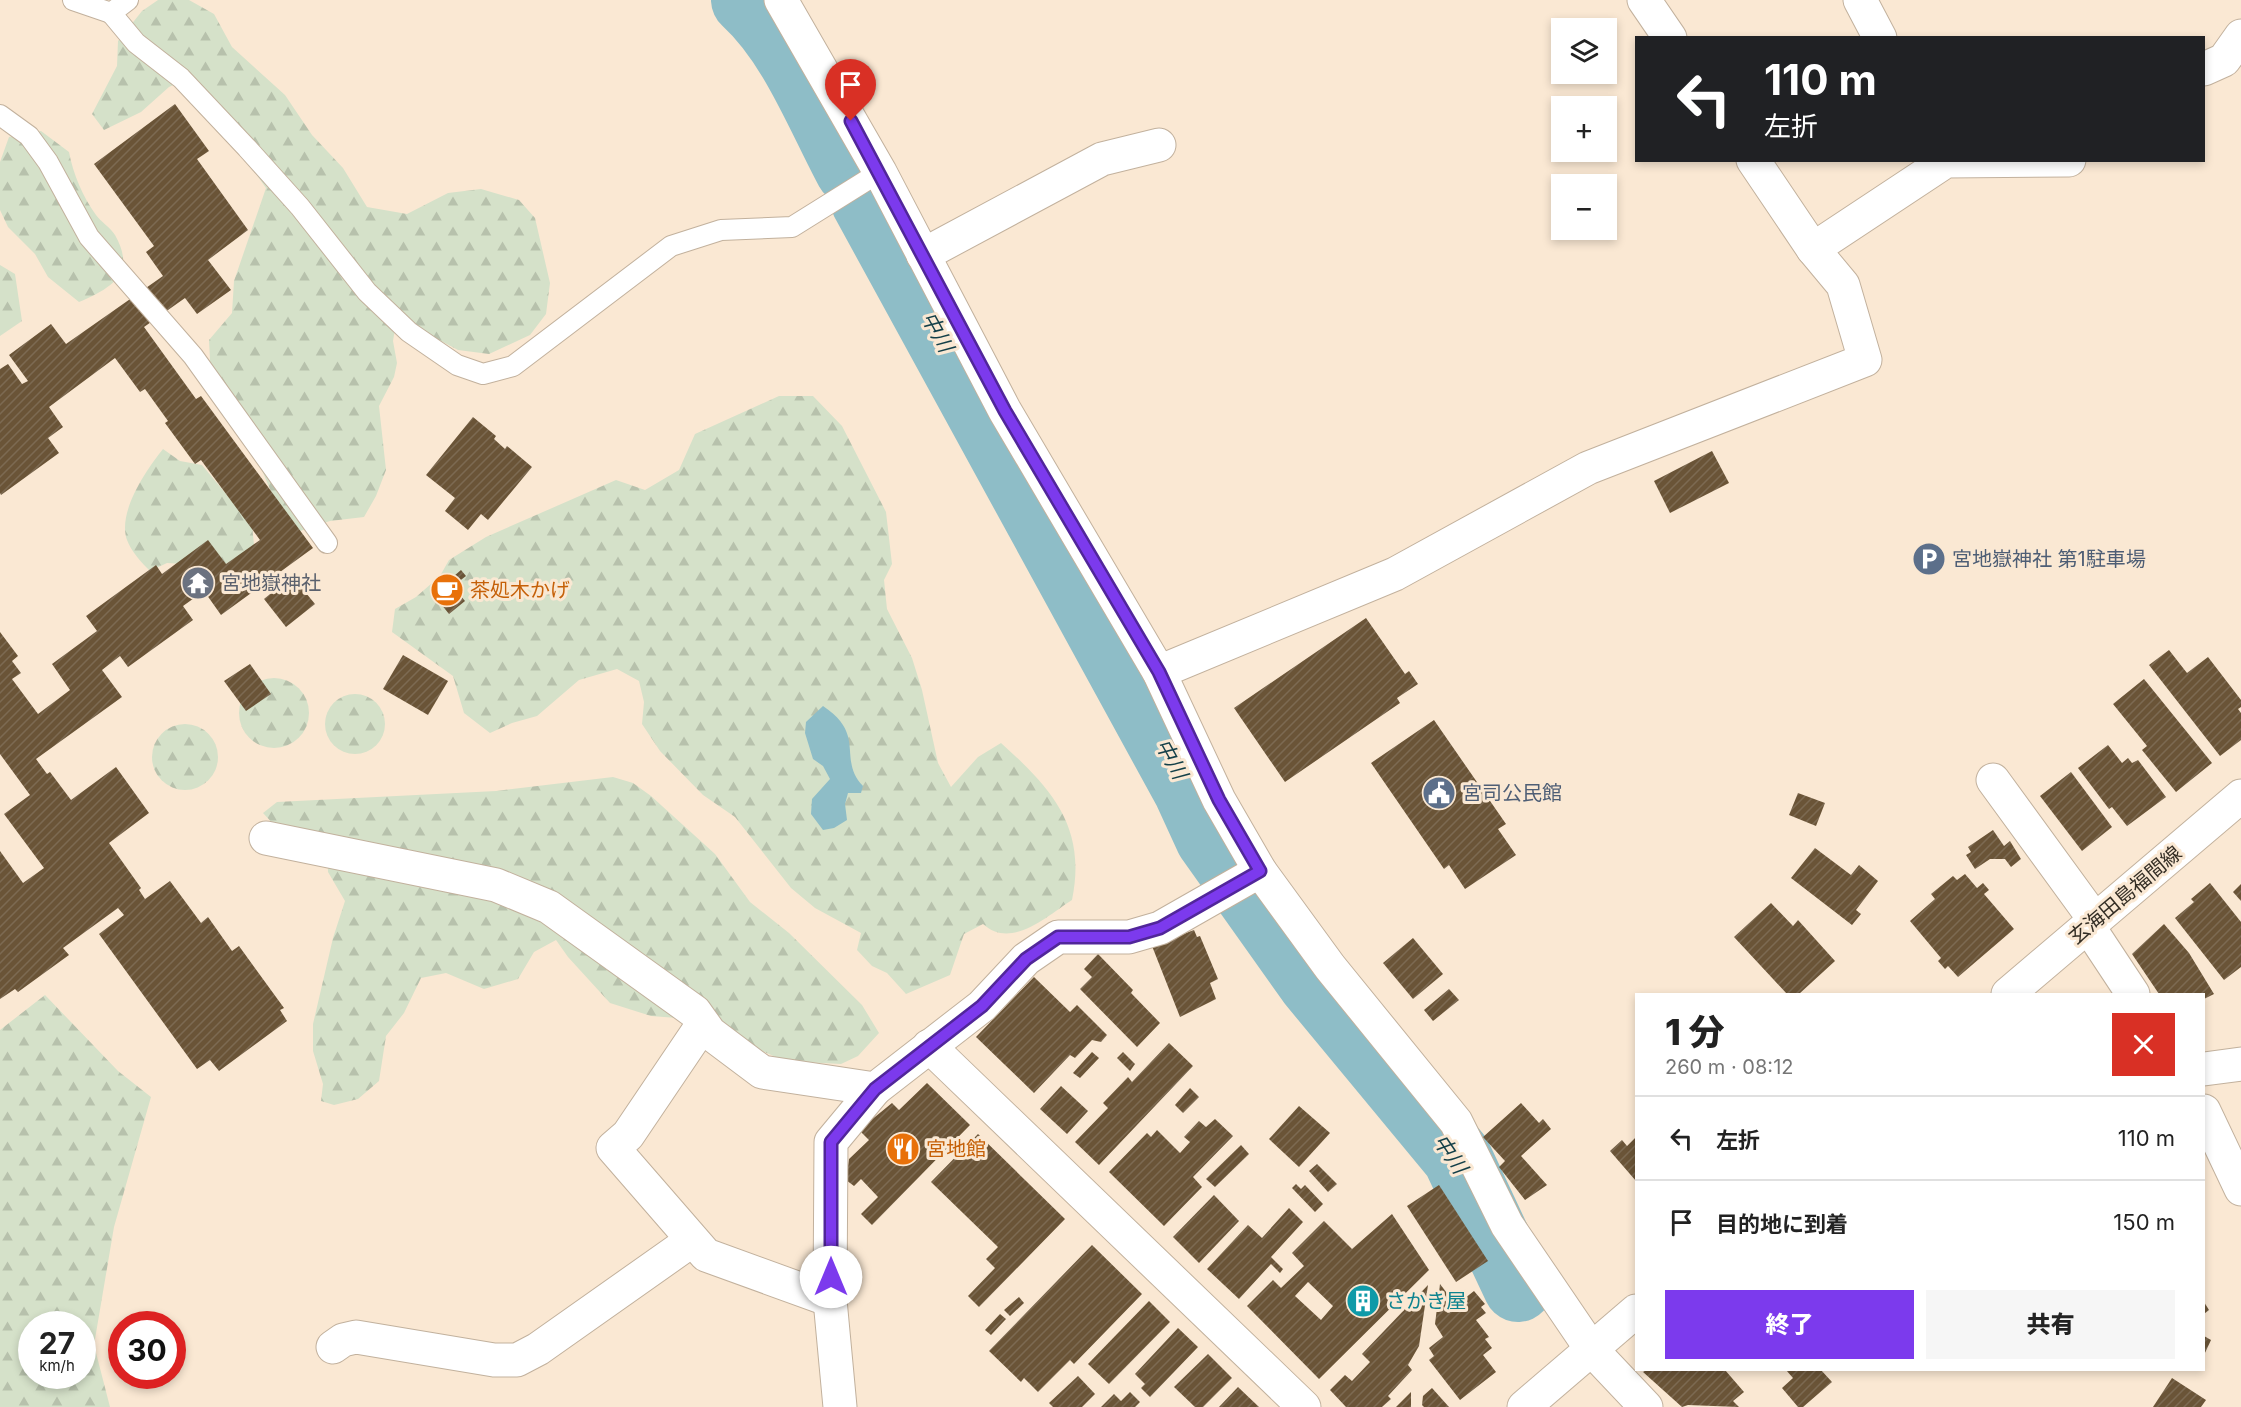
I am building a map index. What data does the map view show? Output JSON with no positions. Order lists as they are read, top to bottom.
{
  "streets": {
    "street": ["玄海田島福間線"]
  },
  "water": ["中川"],
  "places": {
    "parking": ["宮地嶽神社 第1駐車場"],
    "temple": ["宮地嶽神社"],
    "cafe": ["茶処木かげ"],
    "public building": ["宮司公民館"],
    "restaurant": ["宮地館"],
    "building": ["さかき屋"]
  },
  "page": {
    "map_buttons": ["+", "−"],
    "turn": ["110 m", "左折"],
    "heading": ["1 分", "260 m · 08:12"],
    "list": [
      {
        "name": "左折",
        "value": "110 m"
      },
      {
        "name": "目的地に到着",
        "value": "150 m"
      }
    ],
    "buttons": ["終了", "共有"],
    "speed": "27 km/h",
    "limit": "30"
  }
}
